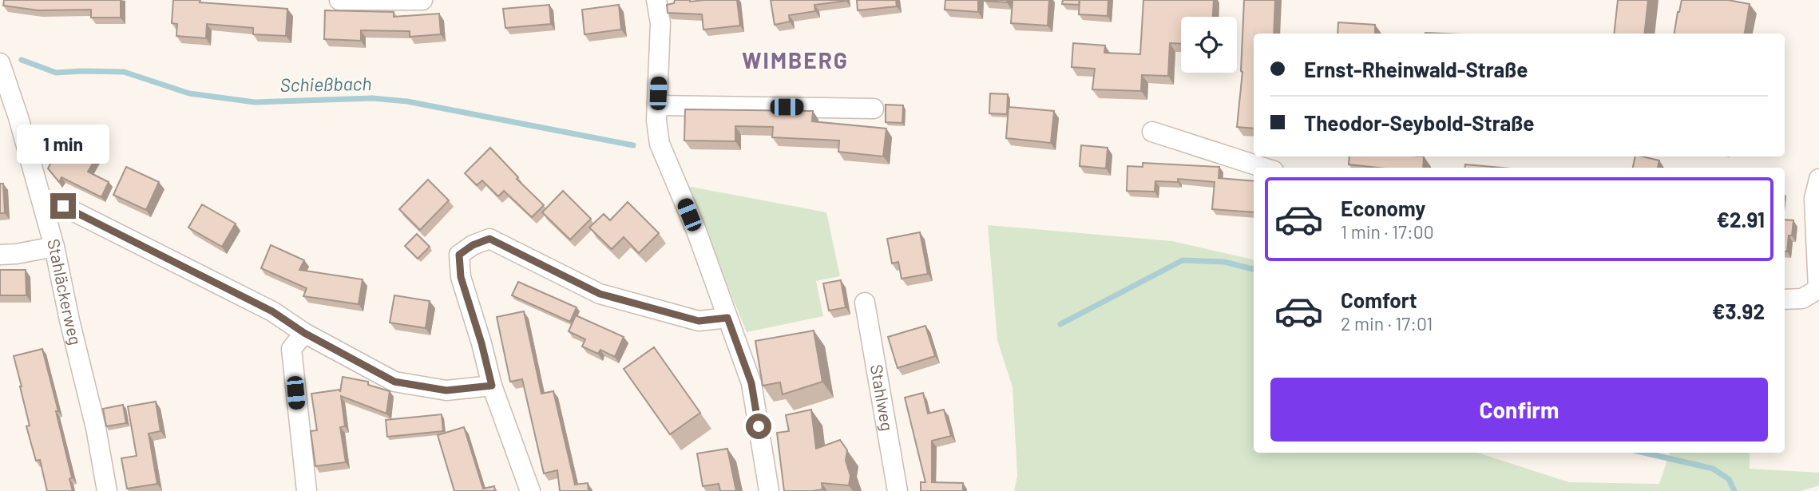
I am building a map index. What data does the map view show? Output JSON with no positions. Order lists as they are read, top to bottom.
{
  "streets": {
    "street": ["Stahläckerweg", "Stahlweg"]
  },
  "districts": ["WIMBERG"],
  "water": ["Schießbach"],
  "page": {
    "banner": ["Ernst-Rheinwald-Straße", "Theodor-Seybold-Straße"],
    "bubble": "1 min",
    "list": [
      {
        "name": "Economy",
        "note": "1 min · 17:00",
        "value": "€2.91"
      },
      {
        "name": "Comfort",
        "note": "2 min · 17:01",
        "value": "€3.92"
      }
    ],
    "buttons": "Confirm"
  }
}
